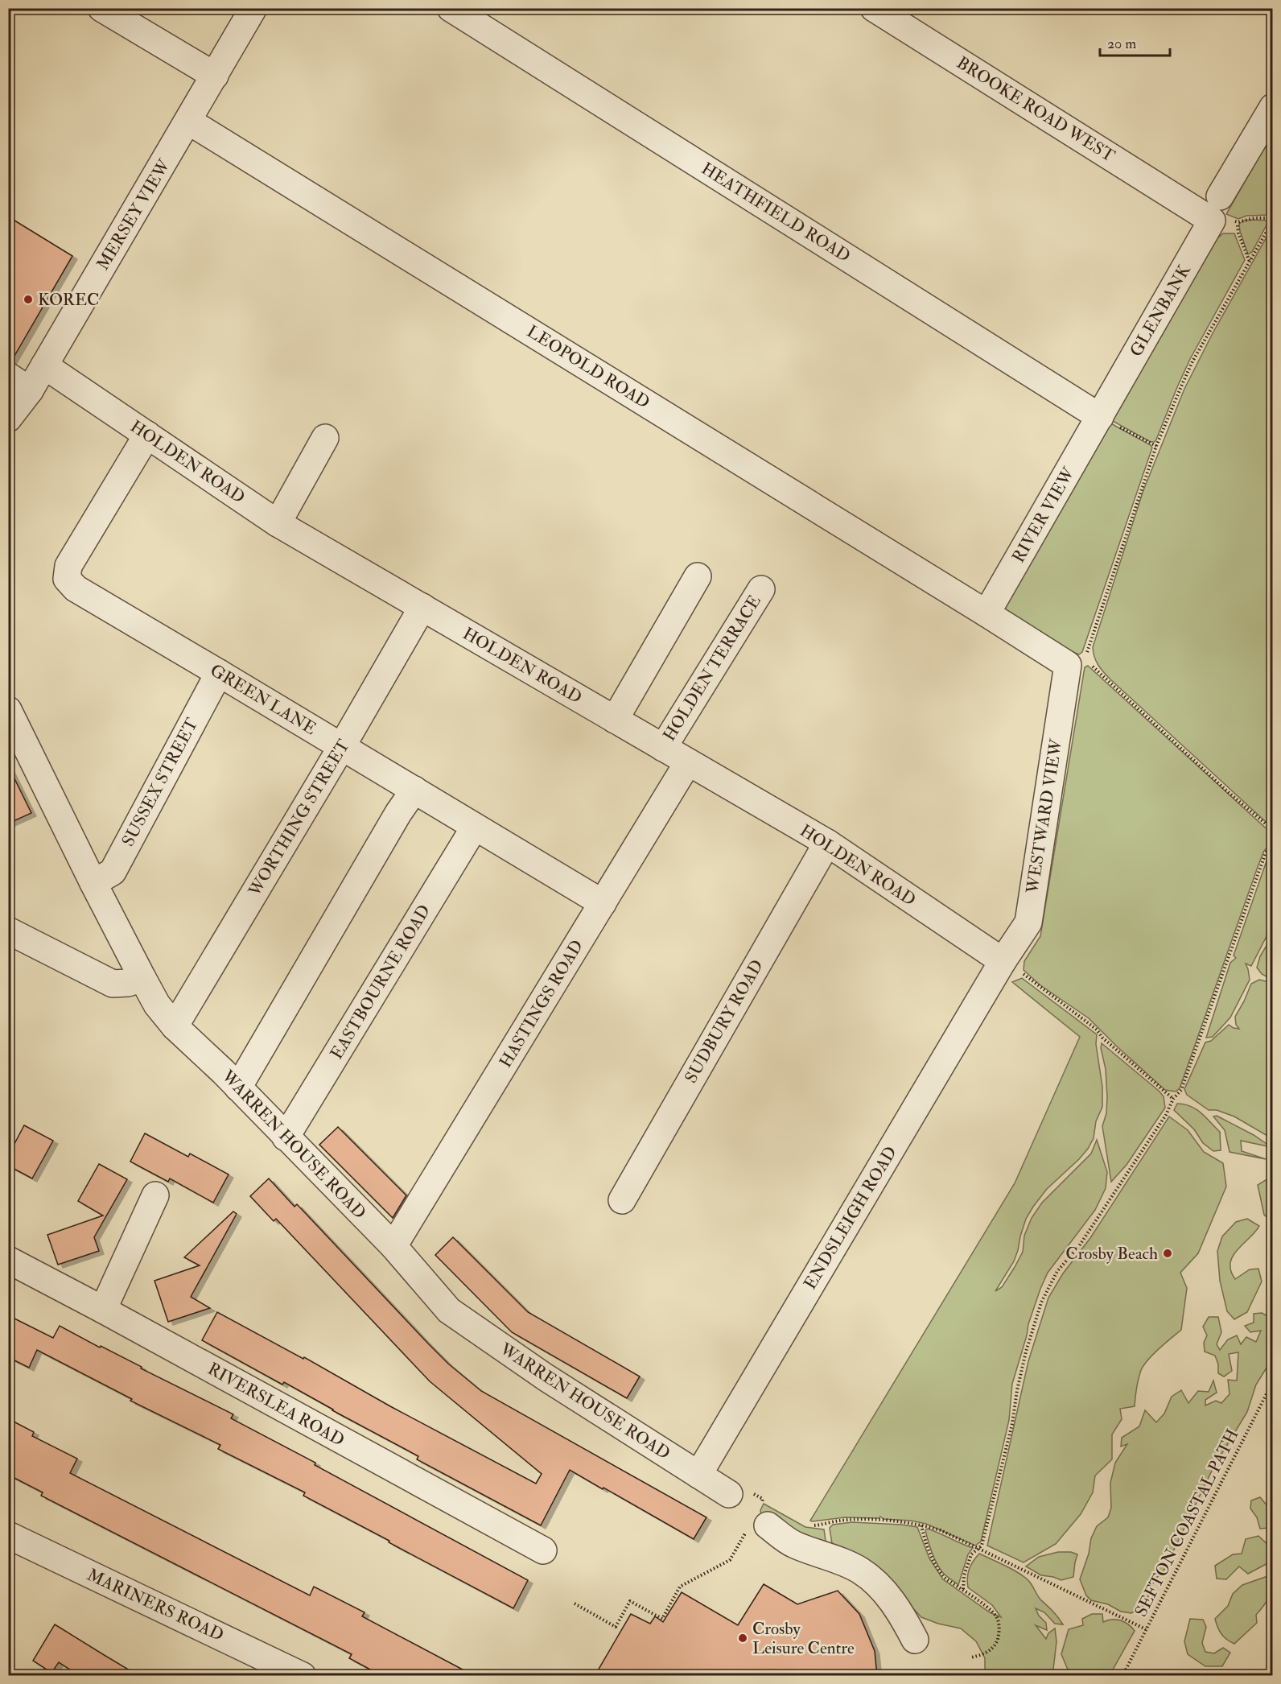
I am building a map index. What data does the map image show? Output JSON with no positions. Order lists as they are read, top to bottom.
{
  "streets": {
    "street": [
      "BROOKE ROAD WEST",
      "HEATHFIELD ROAD",
      "MERSEY VIEW",
      "GLENBANK",
      "LEOPOLD ROAD",
      "HOLDEN ROAD",
      "RIVER VIEW",
      "HOLDEN TERRACE",
      "GREEN LANE",
      "SUSSEX STREET",
      "WESTWARD VIEW",
      "WORTHING STREET",
      "EASTBOURNE ROAD",
      "HASTINGS ROAD",
      "SUDBURY ROAD",
      "WARREN HOUSE ROAD",
      "ENDSLEIGH ROAD",
      "RIVERSLEA ROAD",
      "MARINERS ROAD"
    ],
    "path": ["SEFTON COASTAL PATH"]
  },
  "crossings": [
    ["BROOKE ROAD WEST", "GLENBANK"],
    ["HEATHFIELD ROAD", "GLENBANK"],
    ["HEATHFIELD ROAD", "RIVER VIEW"],
    ["MERSEY VIEW", "LEOPOLD ROAD"],
    ["MERSEY VIEW", "HOLDEN ROAD"],
    ["GLENBANK", "RIVER VIEW"],
    ["LEOPOLD ROAD", "RIVER VIEW"],
    ["LEOPOLD ROAD", "WESTWARD VIEW"],
    ["HOLDEN ROAD", "HOLDEN TERRACE"],
    ["HOLDEN ROAD", "GREEN LANE"],
    ["HOLDEN ROAD", "WESTWARD VIEW"],
    ["HOLDEN ROAD", "WORTHING STREET"],
    ["HOLDEN ROAD", "HASTINGS ROAD"],
    ["HOLDEN ROAD", "SUDBURY ROAD"],
    ["HOLDEN ROAD", "ENDSLEIGH ROAD"],
    ["GREEN LANE", "SUSSEX STREET"],
    ["GREEN LANE", "WORTHING STREET"],
    ["GREEN LANE", "EASTBOURNE ROAD"],
    ["GREEN LANE", "HASTINGS ROAD"],
    ["SUSSEX STREET", "WARREN HOUSE ROAD"],
    ["WESTWARD VIEW", "ENDSLEIGH ROAD"],
    ["WORTHING STREET", "WARREN HOUSE ROAD"],
    ["EASTBOURNE ROAD", "WARREN HOUSE ROAD"],
    ["HASTINGS ROAD", "WARREN HOUSE ROAD"],
    ["WARREN HOUSE ROAD", "ENDSLEIGH ROAD"]
  ],
  "places": ["KOREC", "Crosby Beach", "Crosby Leisure Centre"],
  "scale_bar": "20 m"
}
